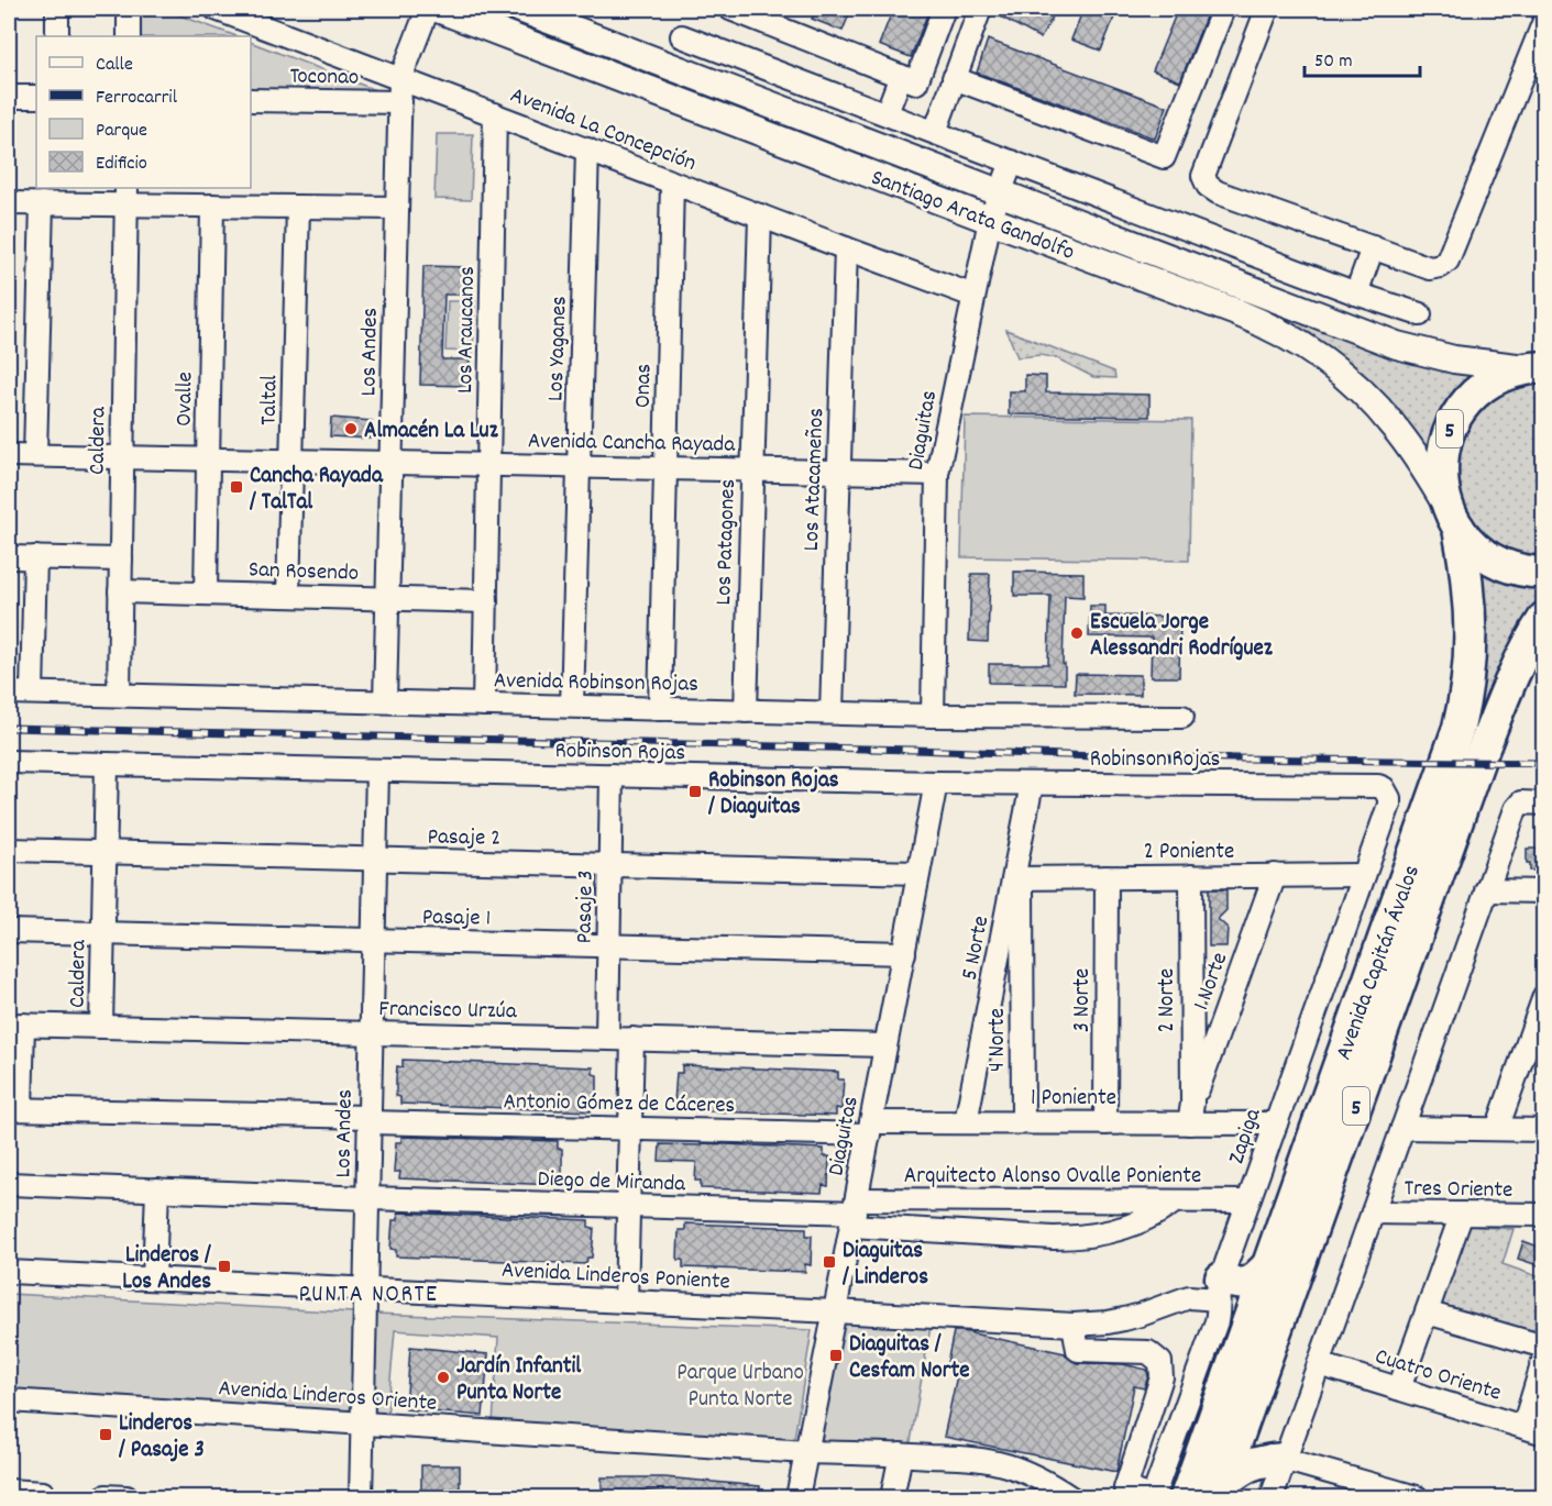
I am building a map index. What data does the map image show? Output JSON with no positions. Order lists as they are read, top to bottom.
{
  "streets": {
    "highway": ["5", "Avenida Capitán Ávalos"],
    "main road": ["Santiago Arata Gandolfo"],
    "street": [
      "Toconao",
      "Avenida La Concepción",
      "Los Araucanos",
      "Los Yaganes",
      "Los Andes",
      "Onas",
      "Ovalle",
      "Taltal",
      "Diaguitas",
      "Caldera",
      "Avenida Cancha Rayada",
      "Los Atacameños",
      "Los Patagones",
      "San Rosendo",
      "Avenida Robinson Rojas",
      "Robinson Rojas",
      "Pasaje 2",
      "2 Poniente",
      "Pasaje 3",
      "Pasaje 1",
      "5 Norte",
      "1 Norte",
      "3 Norte",
      "2 Norte",
      "Francisco Urzúa",
      "4 Norte",
      "1 Poniente",
      "Antonio Gómez de Cáceres",
      "Zapiga",
      "Arquitecto Alonso Ovalle Poniente",
      "Diego de Miranda",
      "Tres Oriente",
      "Avenida Linderos Poniente",
      "Cuatro Oriente",
      "Avenida Linderos Oriente"
    ]
  },
  "crossings": [
    ["Toconao", "Los Andes"],
    ["Avenida La Concepción", "Los Araucanos"],
    ["Avenida La Concepción", "Los Yaganes"],
    ["Avenida La Concepción", "Los Andes"],
    ["Avenida La Concepción", "Onas"],
    ["Avenida La Concepción", "Diaguitas"],
    ["Avenida La Concepción", "Los Atacameños"],
    ["Avenida La Concepción", "Los Patagones"],
    ["Santiago Arata Gandolfo", "5"],
    ["Santiago Arata Gandolfo", "Diaguitas"],
    ["Santiago Arata Gandolfo", "Avenida Capitán Ávalos"],
    ["Los Araucanos", "Avenida Cancha Rayada"],
    ["Los Araucanos", "San Rosendo"],
    ["Los Araucanos", "Avenida Robinson Rojas"],
    ["Los Yaganes", "Avenida Cancha Rayada"],
    ["Los Yaganes", "Avenida Robinson Rojas"],
    ["Los Andes", "Avenida Cancha Rayada"],
    ["Los Andes", "San Rosendo"],
    ["Los Andes", "Avenida Robinson Rojas"],
    ["Los Andes", "Robinson Rojas"],
    ["Los Andes", "Pasaje 2"],
    ["Los Andes", "Pasaje 1"],
    ["Los Andes", "Francisco Urzúa"],
    ["Los Andes", "Antonio Gómez de Cáceres"],
    ["Los Andes", "Diego de Miranda"],
    ["Los Andes", "Avenida Linderos Poniente"],
    ["Los Andes", "Avenida Linderos Oriente"],
    ["Onas", "Avenida Cancha Rayada"],
    ["Onas", "Avenida Robinson Rojas"],
    ["Ovalle", "Avenida Cancha Rayada"],
    ["Ovalle", "San Rosendo"],
    ["Taltal", "Avenida Cancha Rayada"],
    ["Taltal", "San Rosendo"],
    ["5", "Avenida Capitán Ávalos"],
    ["Diaguitas", "Avenida Cancha Rayada"],
    ["Diaguitas", "Avenida Robinson Rojas"],
    ["Diaguitas", "Robinson Rojas"],
    ["Diaguitas", "Pasaje 2"],
    ["Diaguitas", "Pasaje 1"],
    ["Diaguitas", "Francisco Urzúa"],
    ["Diaguitas", "1 Poniente"],
    ["Diaguitas", "Antonio Gómez de Cáceres"],
    ["Diaguitas", "Arquitecto Alonso Ovalle Poniente"],
    ["Diaguitas", "Diego de Miranda"],
    ["Diaguitas", "Avenida Linderos Poniente"],
    ["Diaguitas", "Avenida Linderos Oriente"],
    ["Caldera", "Avenida Cancha Rayada"],
    ["Caldera", "San Rosendo"],
    ["Caldera", "Avenida Robinson Rojas"],
    ["Caldera", "Robinson Rojas"],
    ["Caldera", "Pasaje 2"],
    ["Caldera", "Pasaje 1"],
    ["Caldera", "Francisco Urzúa"],
    ["Avenida Cancha Rayada", "Los Atacameños"],
    ["Avenida Cancha Rayada", "Los Patagones"],
    ["Los Atacameños", "Avenida Robinson Rojas"],
    ["Los Patagones", "Avenida Robinson Rojas"],
    ["Robinson Rojas", "Pasaje 3"],
    ["Robinson Rojas", "5 Norte"],
    ["Robinson Rojas", "Zapiga"],
    ["Pasaje 2", "Pasaje 3"],
    ["2 Poniente", "5 Norte"],
    ["2 Poniente", "1 Norte"],
    ["2 Poniente", "3 Norte"],
    ["2 Poniente", "2 Norte"],
    ["2 Poniente", "4 Norte"],
    ["2 Poniente", "Zapiga"],
    ["Pasaje 3", "Pasaje 1"],
    ["Pasaje 3", "Francisco Urzúa"],
    ["5 Norte", "4 Norte"],
    ["5 Norte", "1 Poniente"],
    ["1 Norte", "2 Norte"],
    ["1 Norte", "1 Poniente"],
    ["3 Norte", "1 Poniente"],
    ["2 Norte", "1 Poniente"],
    ["4 Norte", "1 Poniente"],
    ["1 Poniente", "Antonio Gómez de Cáceres"],
    ["1 Poniente", "Zapiga"],
    ["Zapiga", "Arquitecto Alonso Ovalle Poniente"],
    ["Zapiga", "Avenida Linderos Poniente"],
    ["Arquitecto Alonso Ovalle Poniente", "Diego de Miranda"]
  ],
  "districts": ["PUNTA NORTE"],
  "parks": ["Parque Urbano Punta Norte"],
  "places": {
    "other": ["Almacén La Luz", "Escuela Jorge Alessandri Rodríguez", "Jardín Infantil Punta Norte"],
    "transit": [
      "Cancha Rayada / TalTal",
      "Robinson Rojas / Diaguitas",
      "Diaguitas / Linderos",
      "Linderos / Los Andes",
      "Diaguitas / Cesfam Norte",
      "Linderos / Pasaje 3"
    ]
  },
  "legend": [
    "Calle",
    "Ferrocarril",
    "Parque",
    "Edificio"
  ],
  "scale_bar": "50 m"
}
